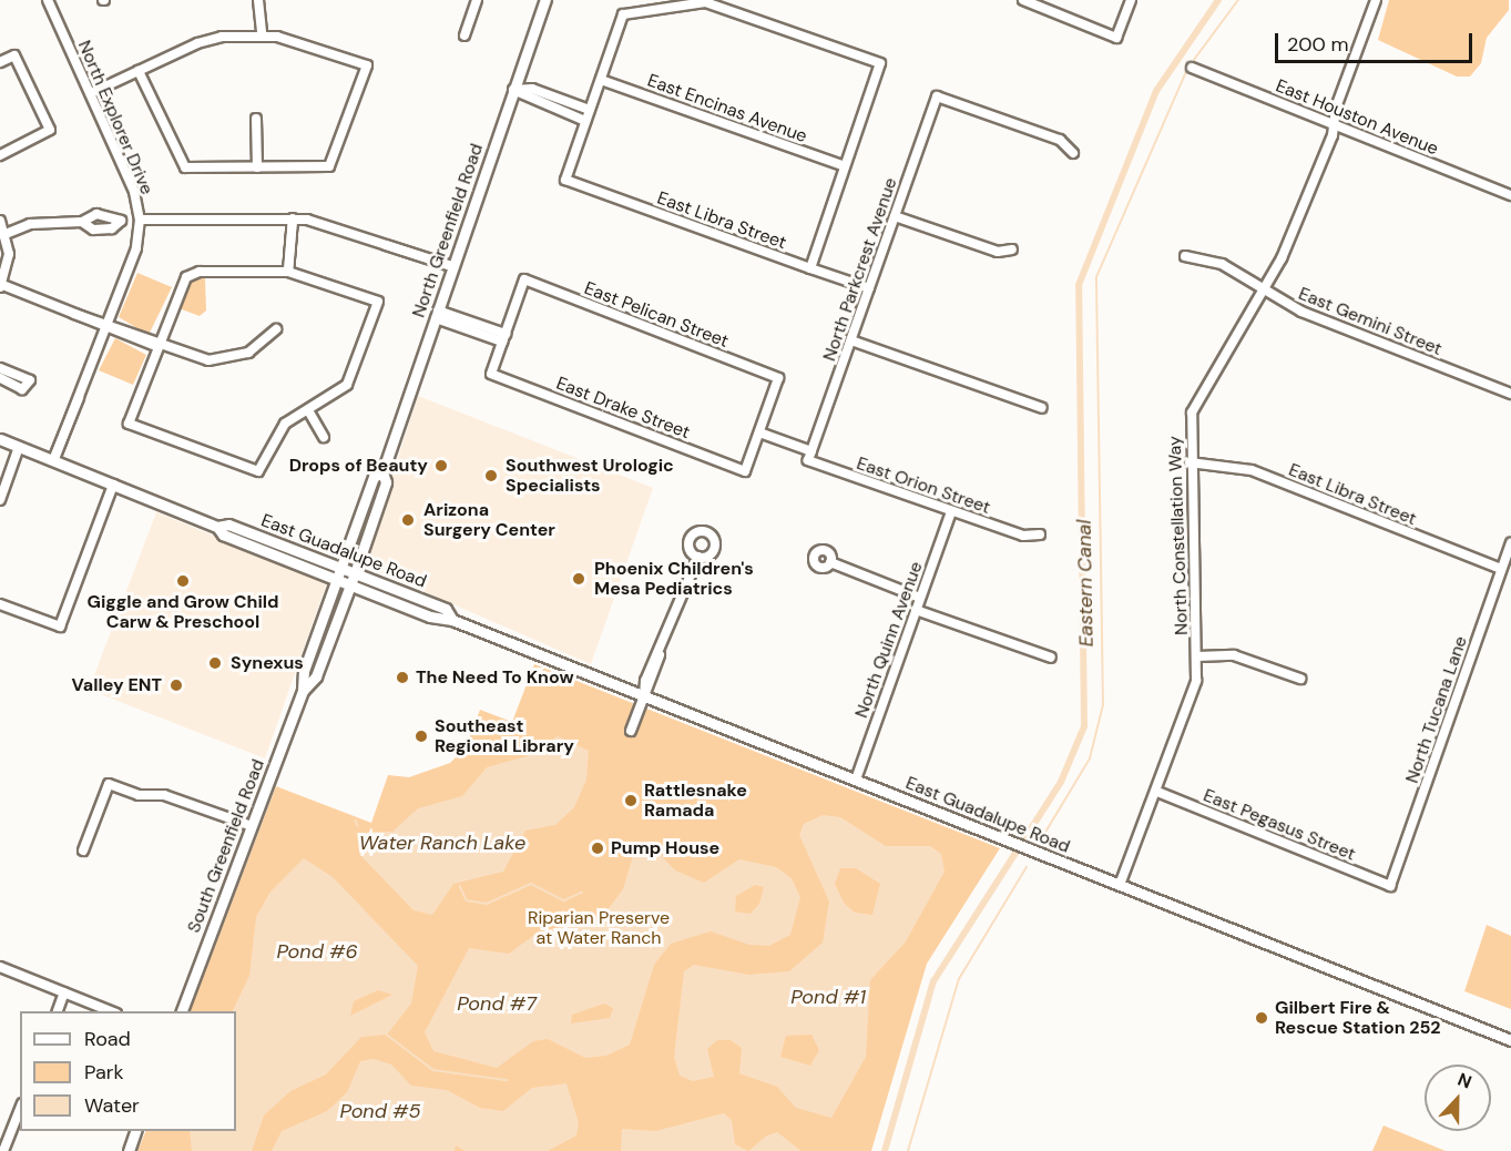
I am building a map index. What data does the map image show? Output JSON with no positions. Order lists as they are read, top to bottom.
{
  "streets": {
    "main road": ["North Greenfield Road", "East Guadalupe Road", "South Greenfield Road"],
    "street": [
      "East Encinas Avenue",
      "North Explorer Drive",
      "East Houston Avenue",
      "East Libra Street",
      "North Parkcrest Avenue",
      "East Pelican Street",
      "East Gemini Street",
      "East Drake Street",
      "East Orion Street",
      "North Constellation Way",
      "North Quinn Avenue",
      "North Tucana Lane",
      "East Pegasus Street"
    ]
  },
  "crossings": [
    ["North Explorer Drive", "East Guadalupe Road"],
    ["East Houston Avenue", "North Constellation Way"],
    ["East Libra Street", "North Parkcrest Avenue"],
    ["East Libra Street", "North Constellation Way"],
    ["East Libra Street", "North Tucana Lane"],
    ["North Greenfield Road", "East Guadalupe Road"],
    ["North Greenfield Road", "South Greenfield Road"],
    ["North Parkcrest Avenue", "East Orion Street"],
    ["East Pelican Street", "East Drake Street"],
    ["East Gemini Street", "North Constellation Way"],
    ["East Orion Street", "North Quinn Avenue"],
    ["North Constellation Way", "East Guadalupe Road"],
    ["North Constellation Way", "East Pegasus Street"],
    ["East Guadalupe Road", "North Quinn Avenue"],
    ["East Guadalupe Road", "South Greenfield Road"],
    ["North Tucana Lane", "East Pegasus Street"]
  ],
  "water": [
    "Eastern Canal",
    "Water Ranch Lake",
    "Pond #6",
    "Pond #1",
    "Pond #7",
    "Pond #5"
  ],
  "parks": ["Riparian Preserve at Water Ranch"],
  "places": [
    "Drops of Beauty",
    "Southwest Urologic Specialists",
    "Arizona Surgery Center",
    "Phoenix Children's Mesa Pediatrics",
    "Giggle and Grow Child Carw & Preschool",
    "Synexus",
    "The Need To Know",
    "Valley ENT",
    "Southeast Regional Library",
    "Rattlesnake Ramada",
    "Pump House",
    "Gilbert Fire & Rescue Station 252"
  ],
  "legend": ["Road", "Park", "Water"],
  "scale_bar": "200 m",
  "north": "top"
}
